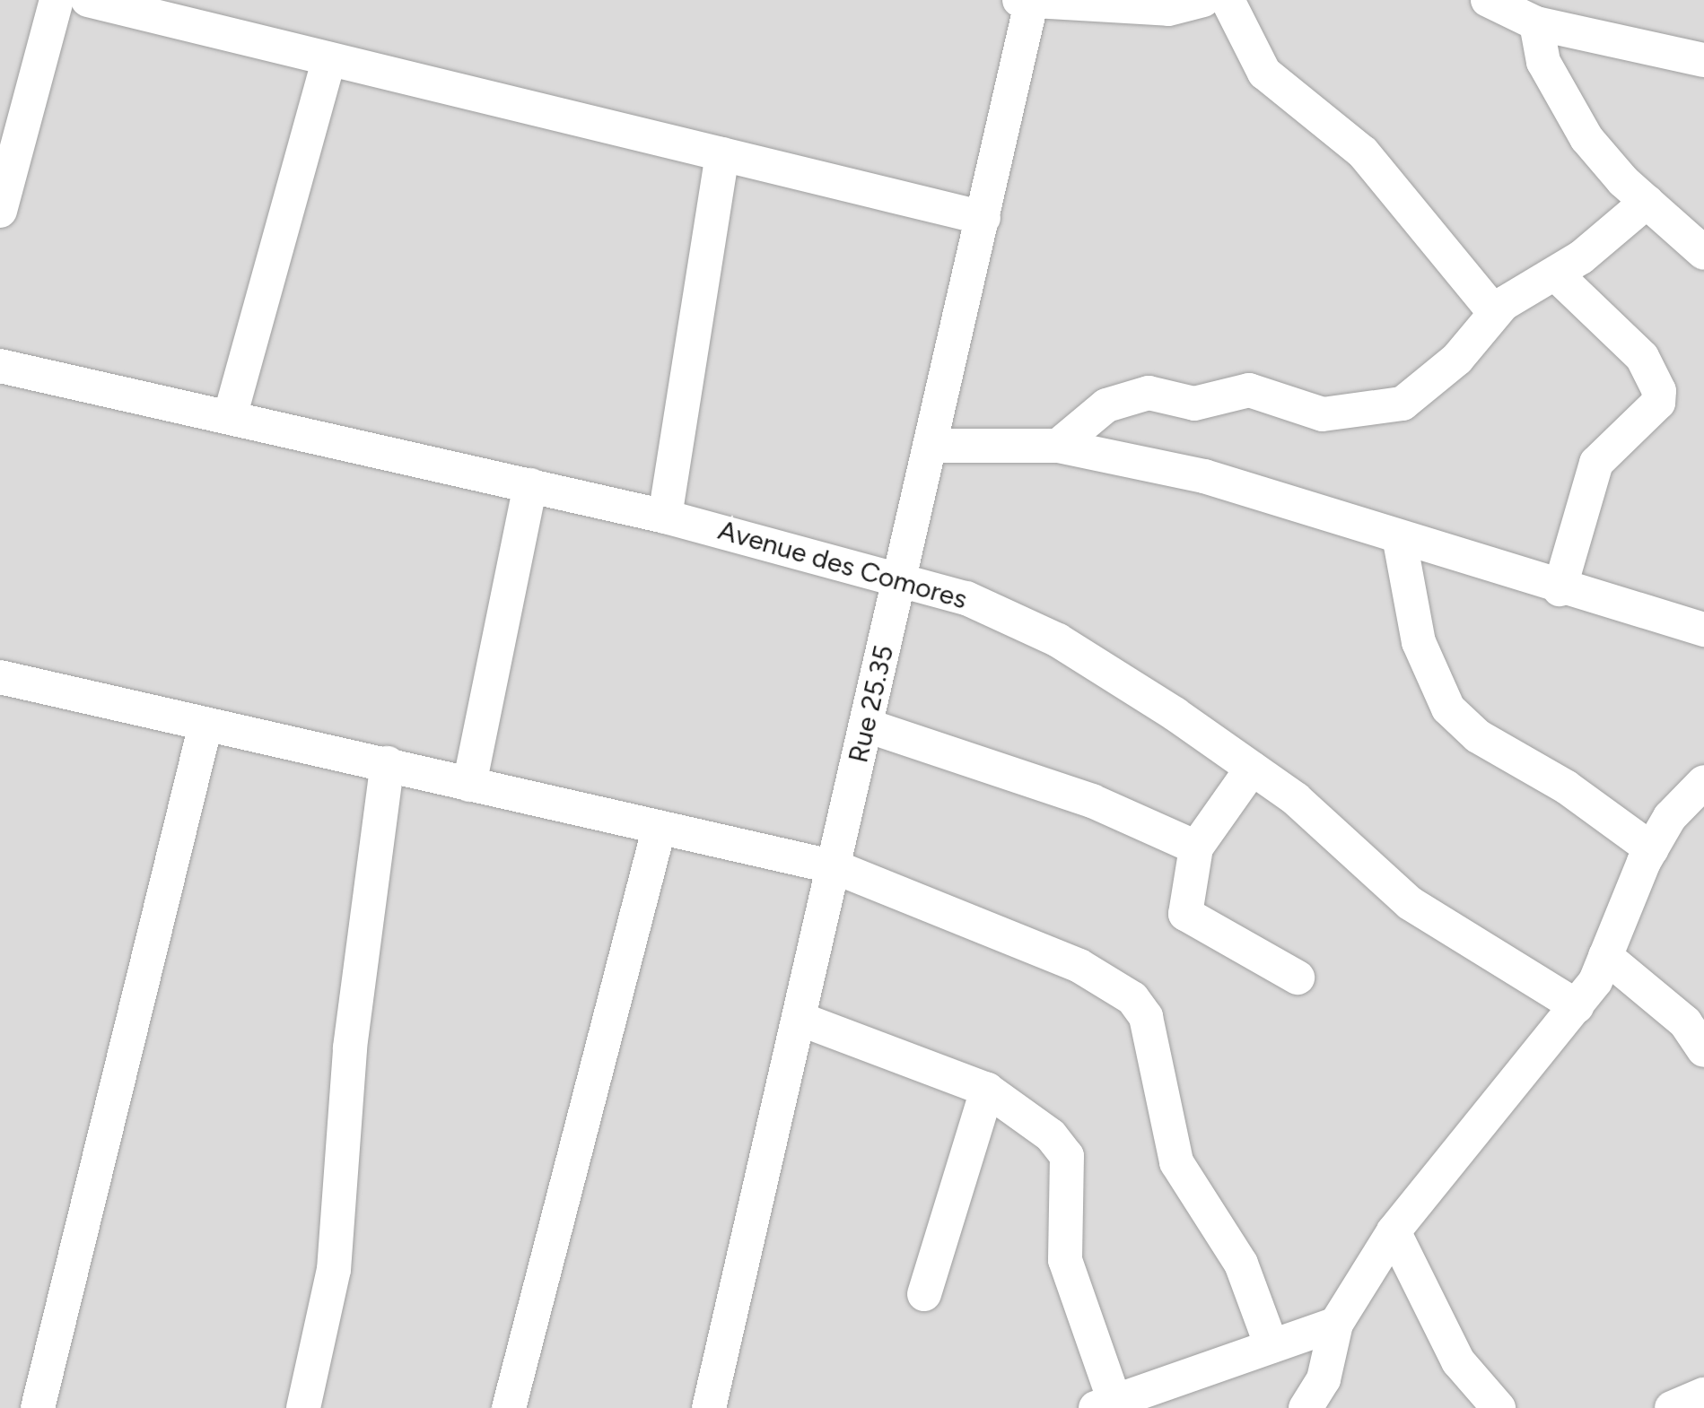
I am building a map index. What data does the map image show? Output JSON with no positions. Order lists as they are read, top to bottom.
{
  "streets": {
    "street": ["Avenue des Comores", "Rue 25.35"]
  },
  "crossings": [
    ["Avenue des Comores", "Rue 25.35"]
  ]
}
